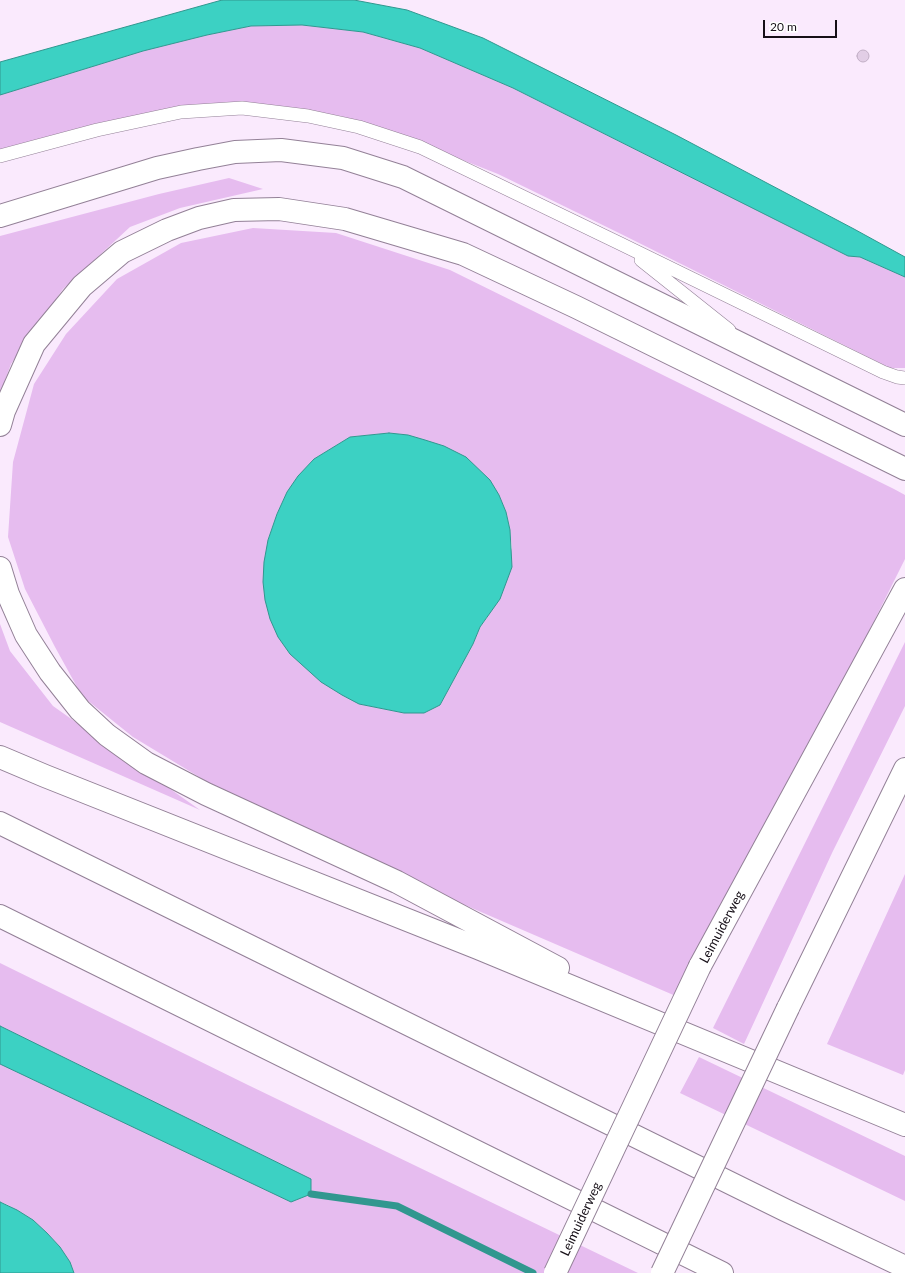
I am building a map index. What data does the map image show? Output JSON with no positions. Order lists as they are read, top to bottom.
{
  "streets": {
    "main road": ["Leimuiderweg"]
  },
  "scale_bar": "20 m"
}
